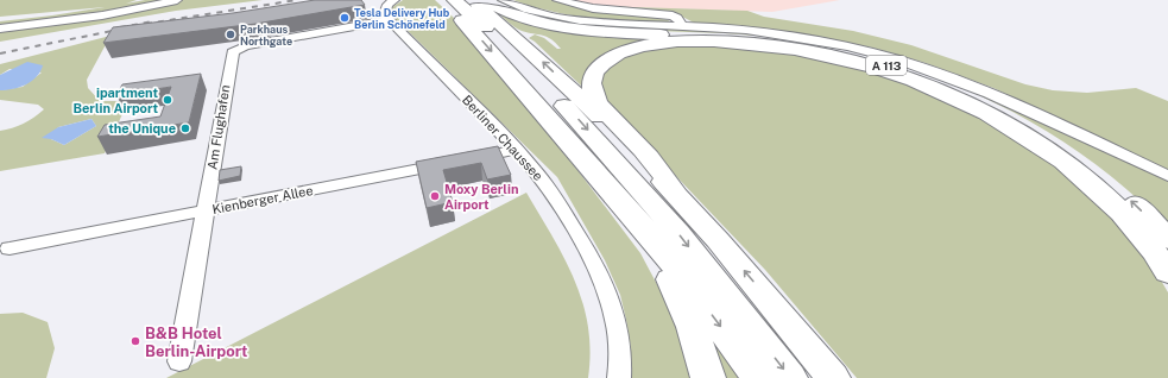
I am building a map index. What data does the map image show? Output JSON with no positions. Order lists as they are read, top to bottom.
{
  "streets": {
    "highway": ["A 113"],
    "street": ["Am Flughafen", "Berliner Chaussee", "Kienberger Allee"]
  },
  "crossings": [
    ["Am Flughafen", "Berliner Chaussee"],
    ["Am Flughafen", "Kienberger Allee"],
    ["Berliner Chaussee", "Kienberger Allee"]
  ],
  "places": [
    "Tesla Delivery Hub Berlin Schönefeld",
    "Parkhaus Northgate",
    "ipartment Berlin Airport",
    "the Unique",
    "Moxy Berlin Airport",
    "B&B Hotel Berlin-Airport"
  ]
}
